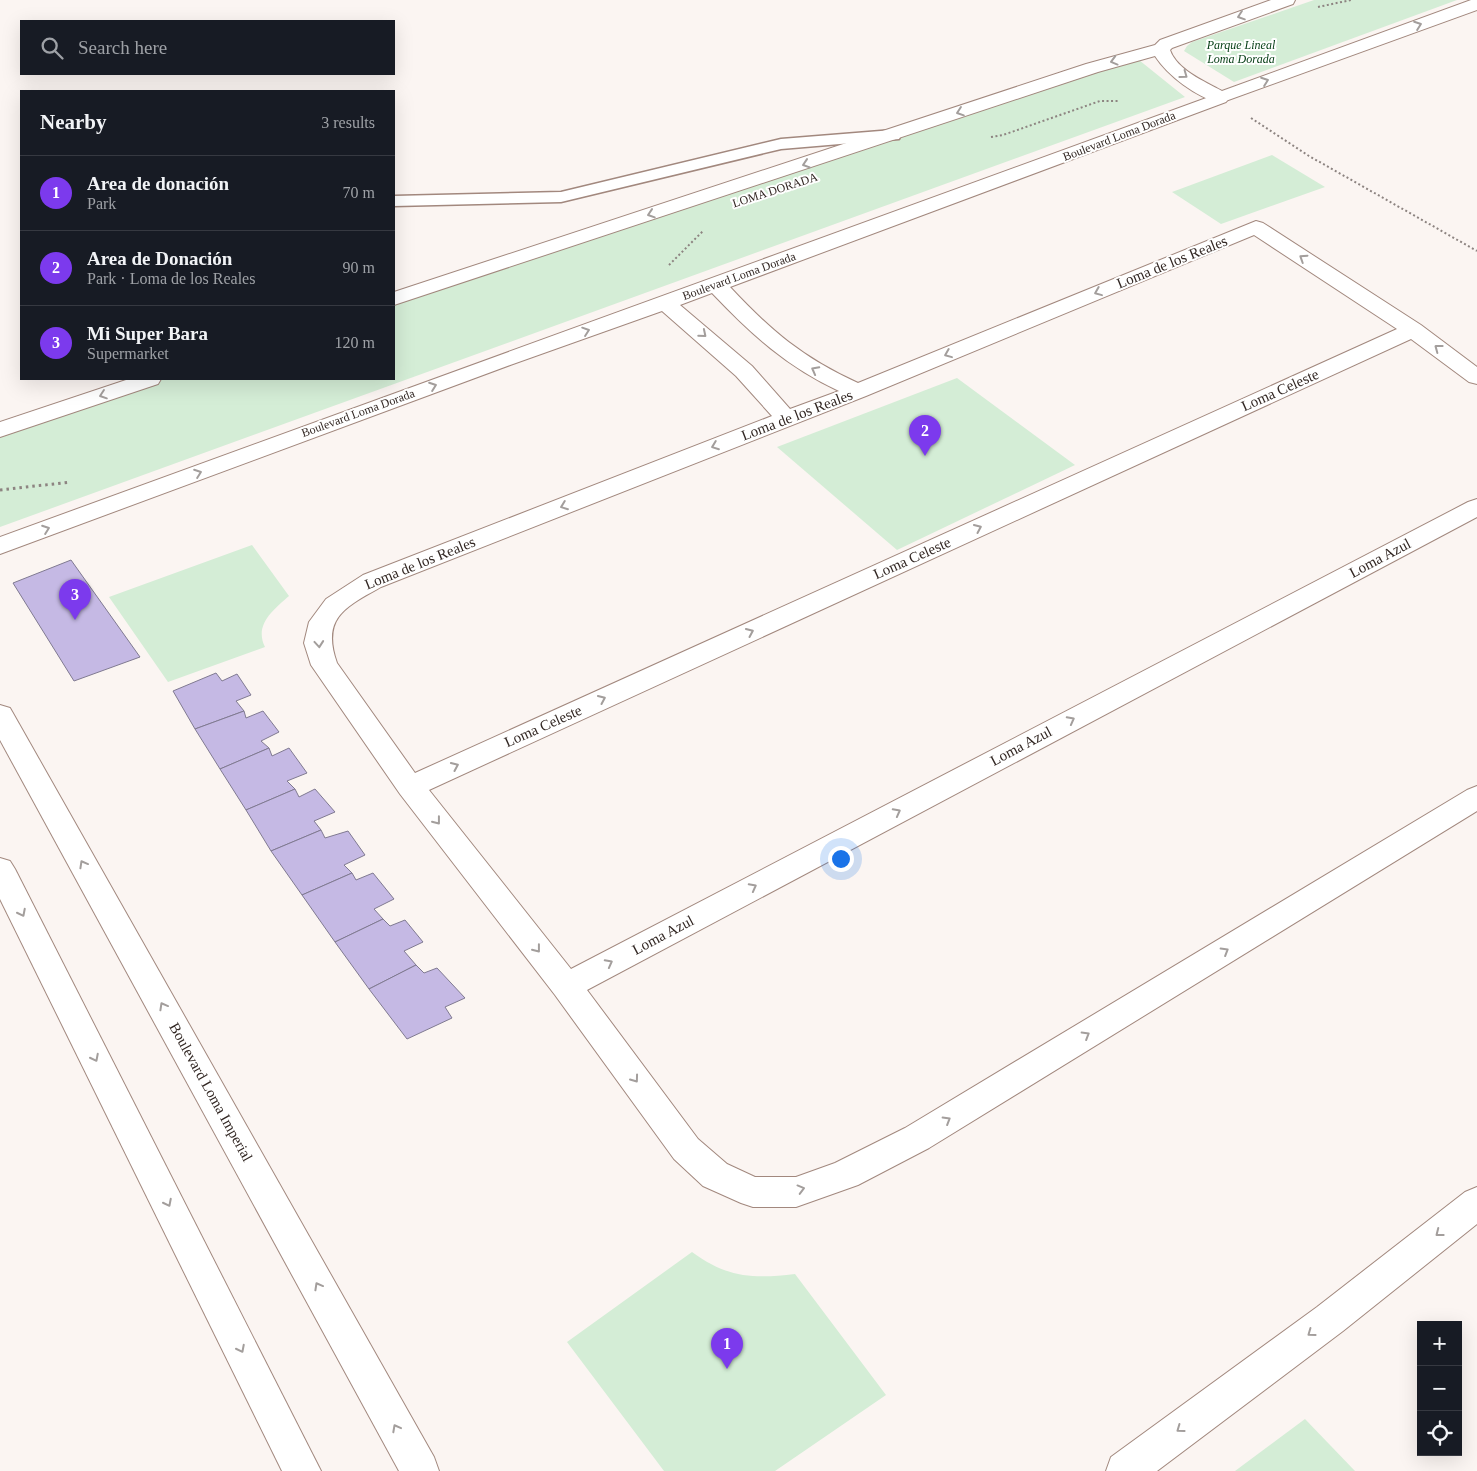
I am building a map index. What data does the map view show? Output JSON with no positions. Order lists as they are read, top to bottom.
{
  "streets": {
    "street": [
      "Boulevard Loma Dorada",
      "Loma de los Reales",
      "Loma Celeste",
      "Loma Azul",
      "Boulevard Loma Imperial"
    ]
  },
  "crossings": [
    ["Loma de los Reales", "Loma Celeste"]
  ],
  "one_way": ["Loma Celeste", "Loma Azul"],
  "parks": ["Parque Lineal Loma Dorada"],
  "page": {
    "search": "Search here",
    "heading": ["Nearby", "3 results"],
    "list": [
      {
        "mark": "1",
        "name": "Area de donación",
        "note": "Park",
        "value": "70 m"
      },
      {
        "mark": "2",
        "name": "Area de Donación",
        "note": "Park · Loma de los Reales",
        "value": "90 m"
      },
      {
        "mark": "3",
        "name": "Mi Super Bara",
        "note": "Supermarket",
        "value": "120 m"
      }
    ],
    "pins": ["2", "3", "1"],
    "map_buttons": ["+", "−"]
  }
}
